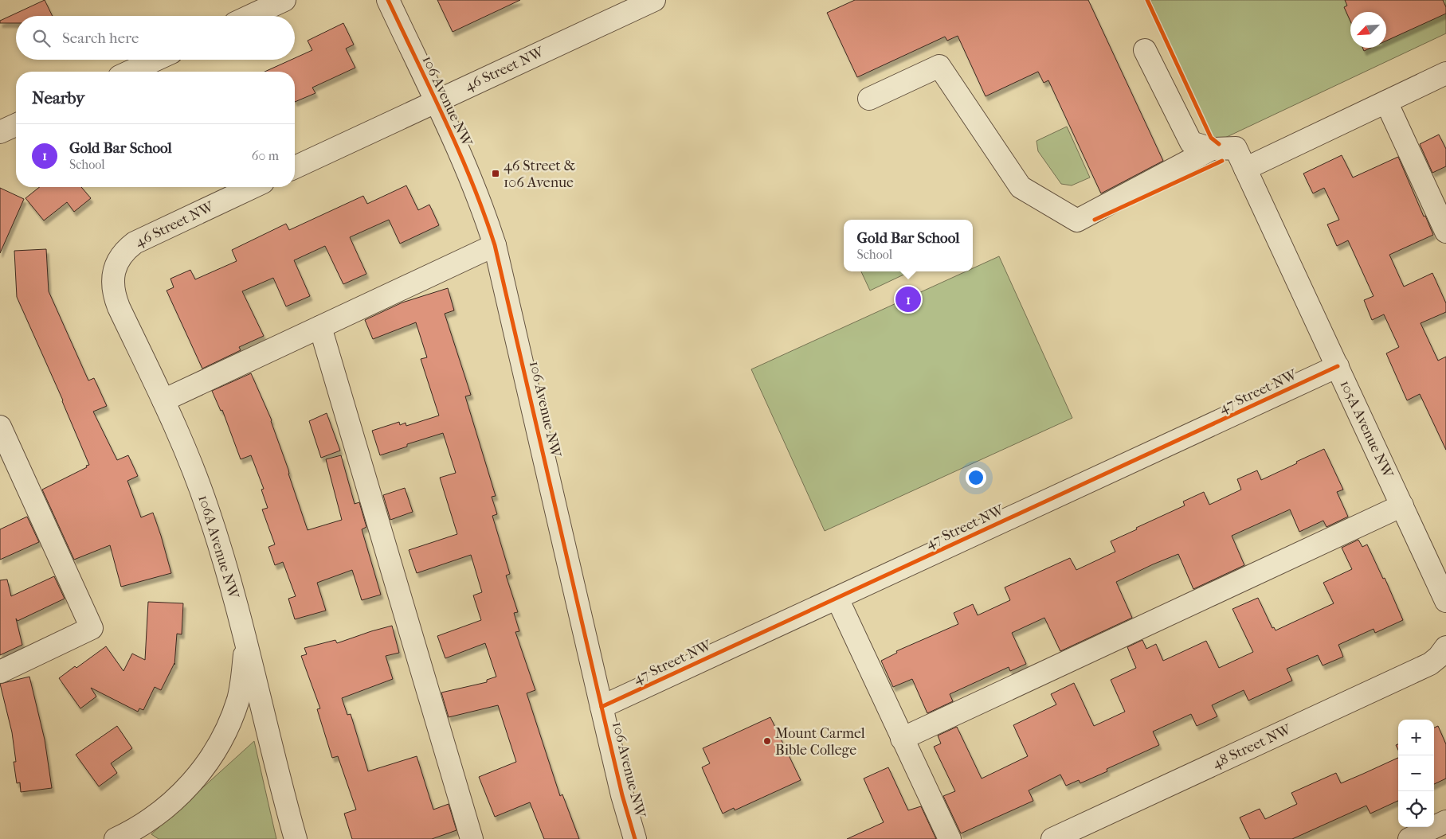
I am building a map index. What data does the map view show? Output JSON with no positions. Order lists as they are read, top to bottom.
{
  "streets": {
    "street": [
      "46 Street NW",
      "106 Avenue NW",
      "47 Street NW",
      "105A Avenue NW",
      "106A Avenue NW",
      "48 Street NW"
    ]
  },
  "crossings": [
    ["46 Street NW", "106 Avenue NW"],
    ["46 Street NW", "106A Avenue NW"],
    ["106 Avenue NW", "47 Street NW"],
    ["47 Street NW", "105A Avenue NW"]
  ],
  "places": {
    "transit": ["46 Street & 106 Avenue"],
    "other": ["Mount Carmel Bible College"]
  },
  "north": "bottom left",
  "page": {
    "search": "Search here",
    "heading": "Nearby",
    "list": [
      {
        "mark": "1",
        "name": "Gold Bar School",
        "note": "School",
        "value": "60 m"
      }
    ],
    "popup": ["Gold Bar School", "School"],
    "pins": "1",
    "map_buttons": ["+", "−"]
  }
}
